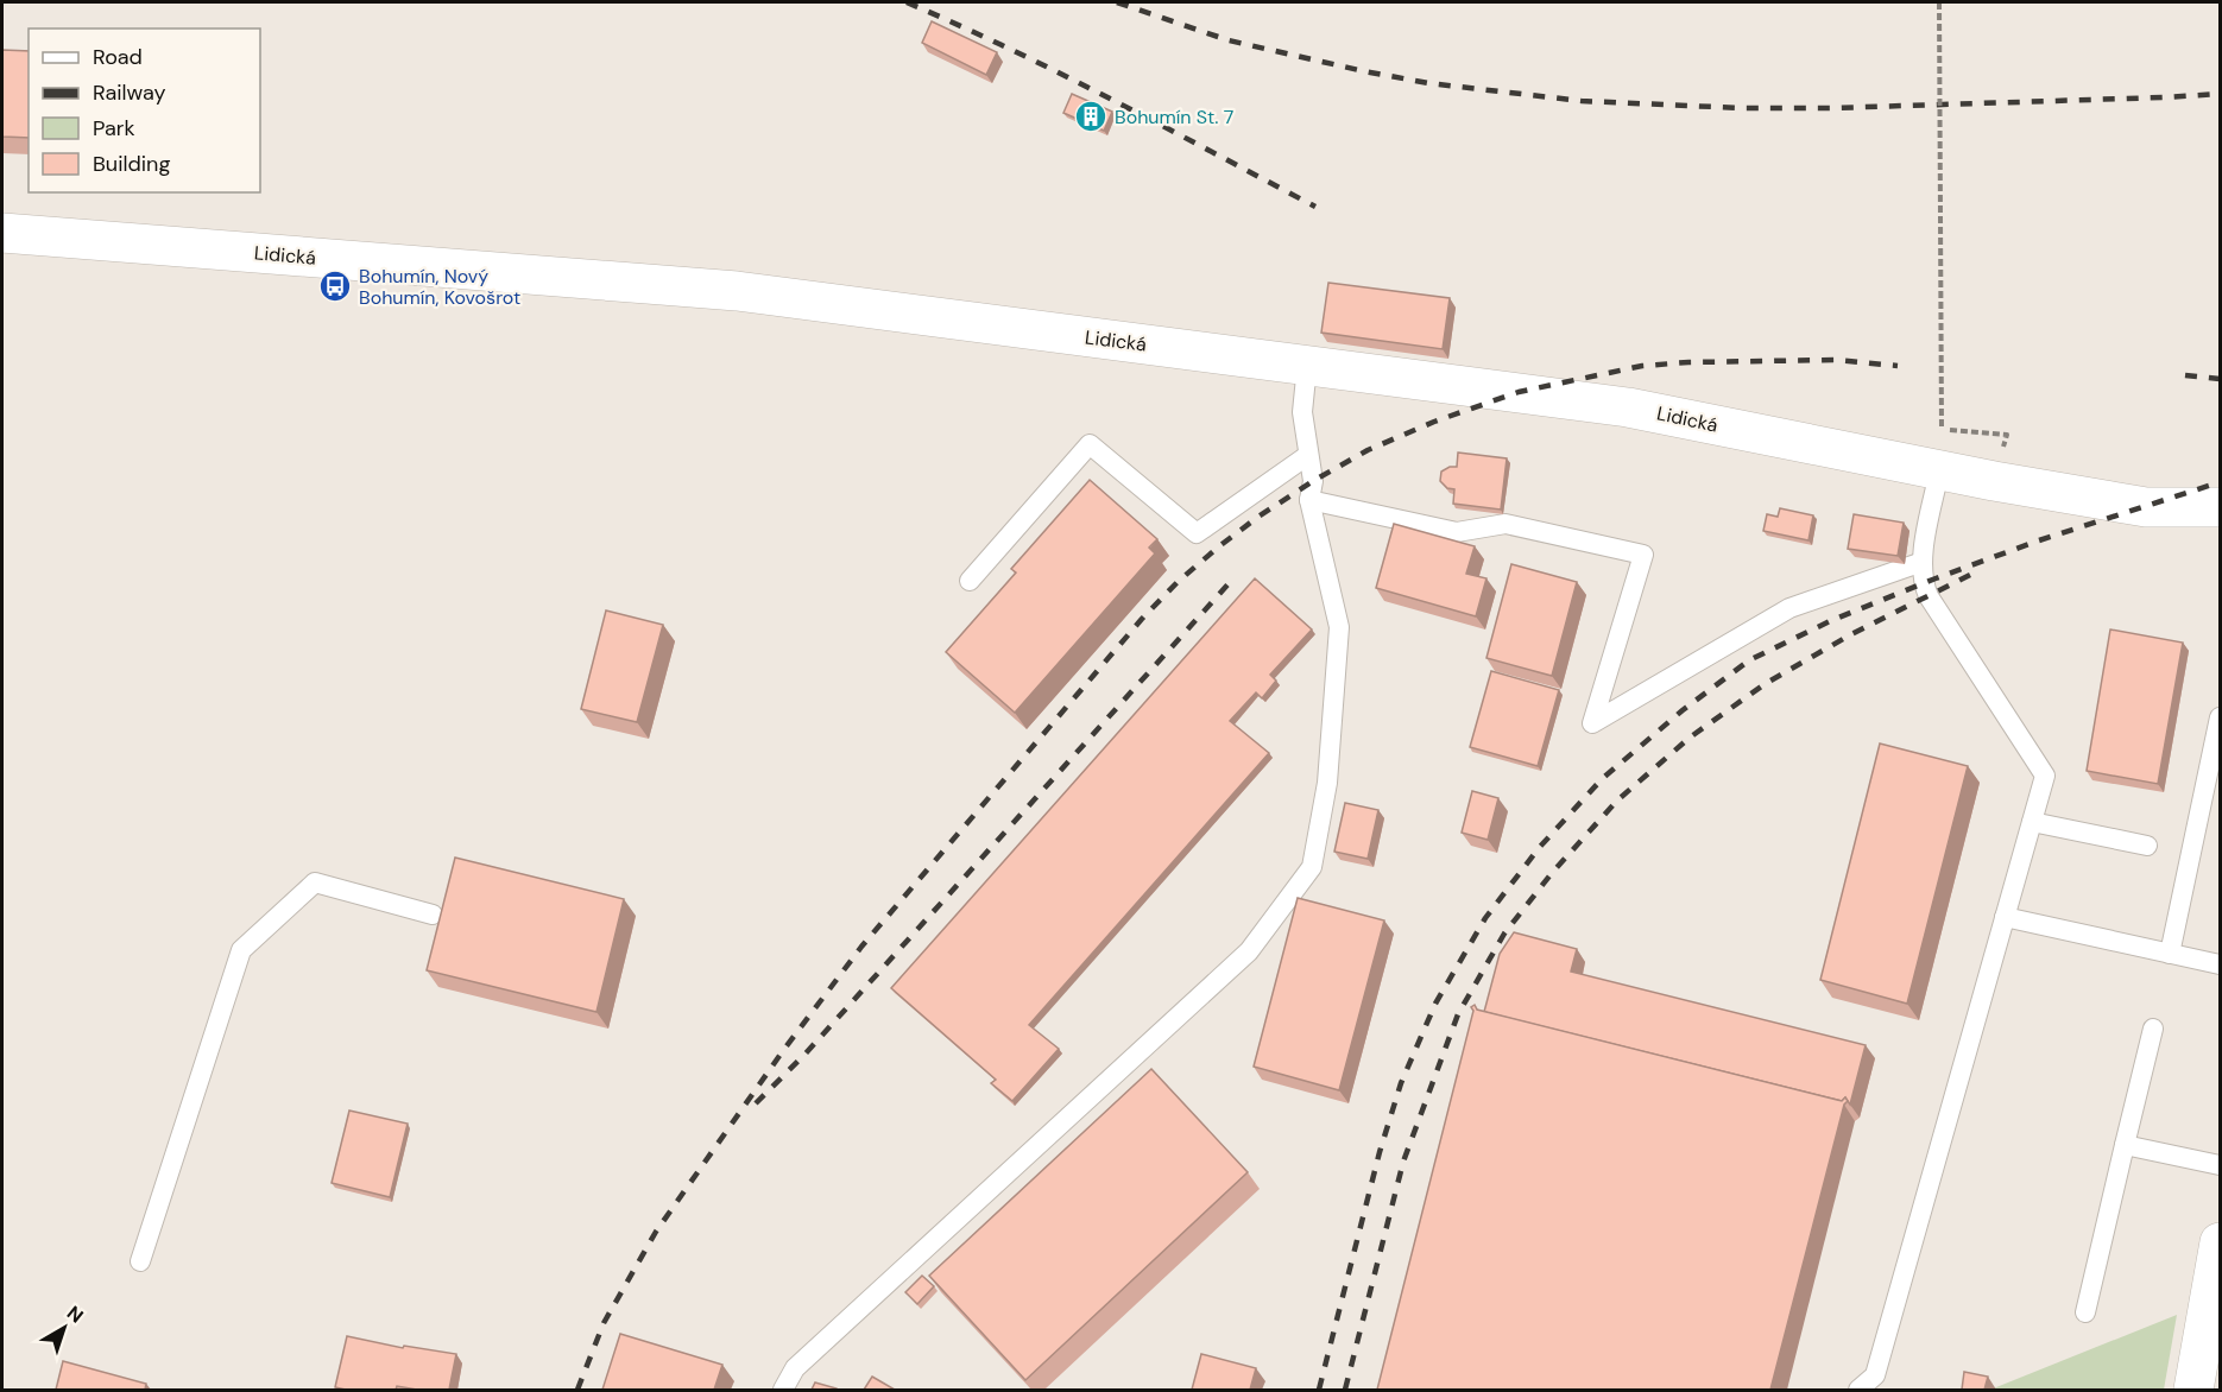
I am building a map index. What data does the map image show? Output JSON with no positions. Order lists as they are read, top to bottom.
{
  "streets": {
    "street": ["Lidická"]
  },
  "places": {
    "building": ["Bohumín St. 7"],
    "bus stop": ["Bohumín, Nový Bohumín, Kovošrot"]
  },
  "legend": [
    "Road",
    "Railway",
    "Park",
    "Building"
  ],
  "north": "top right"
}
